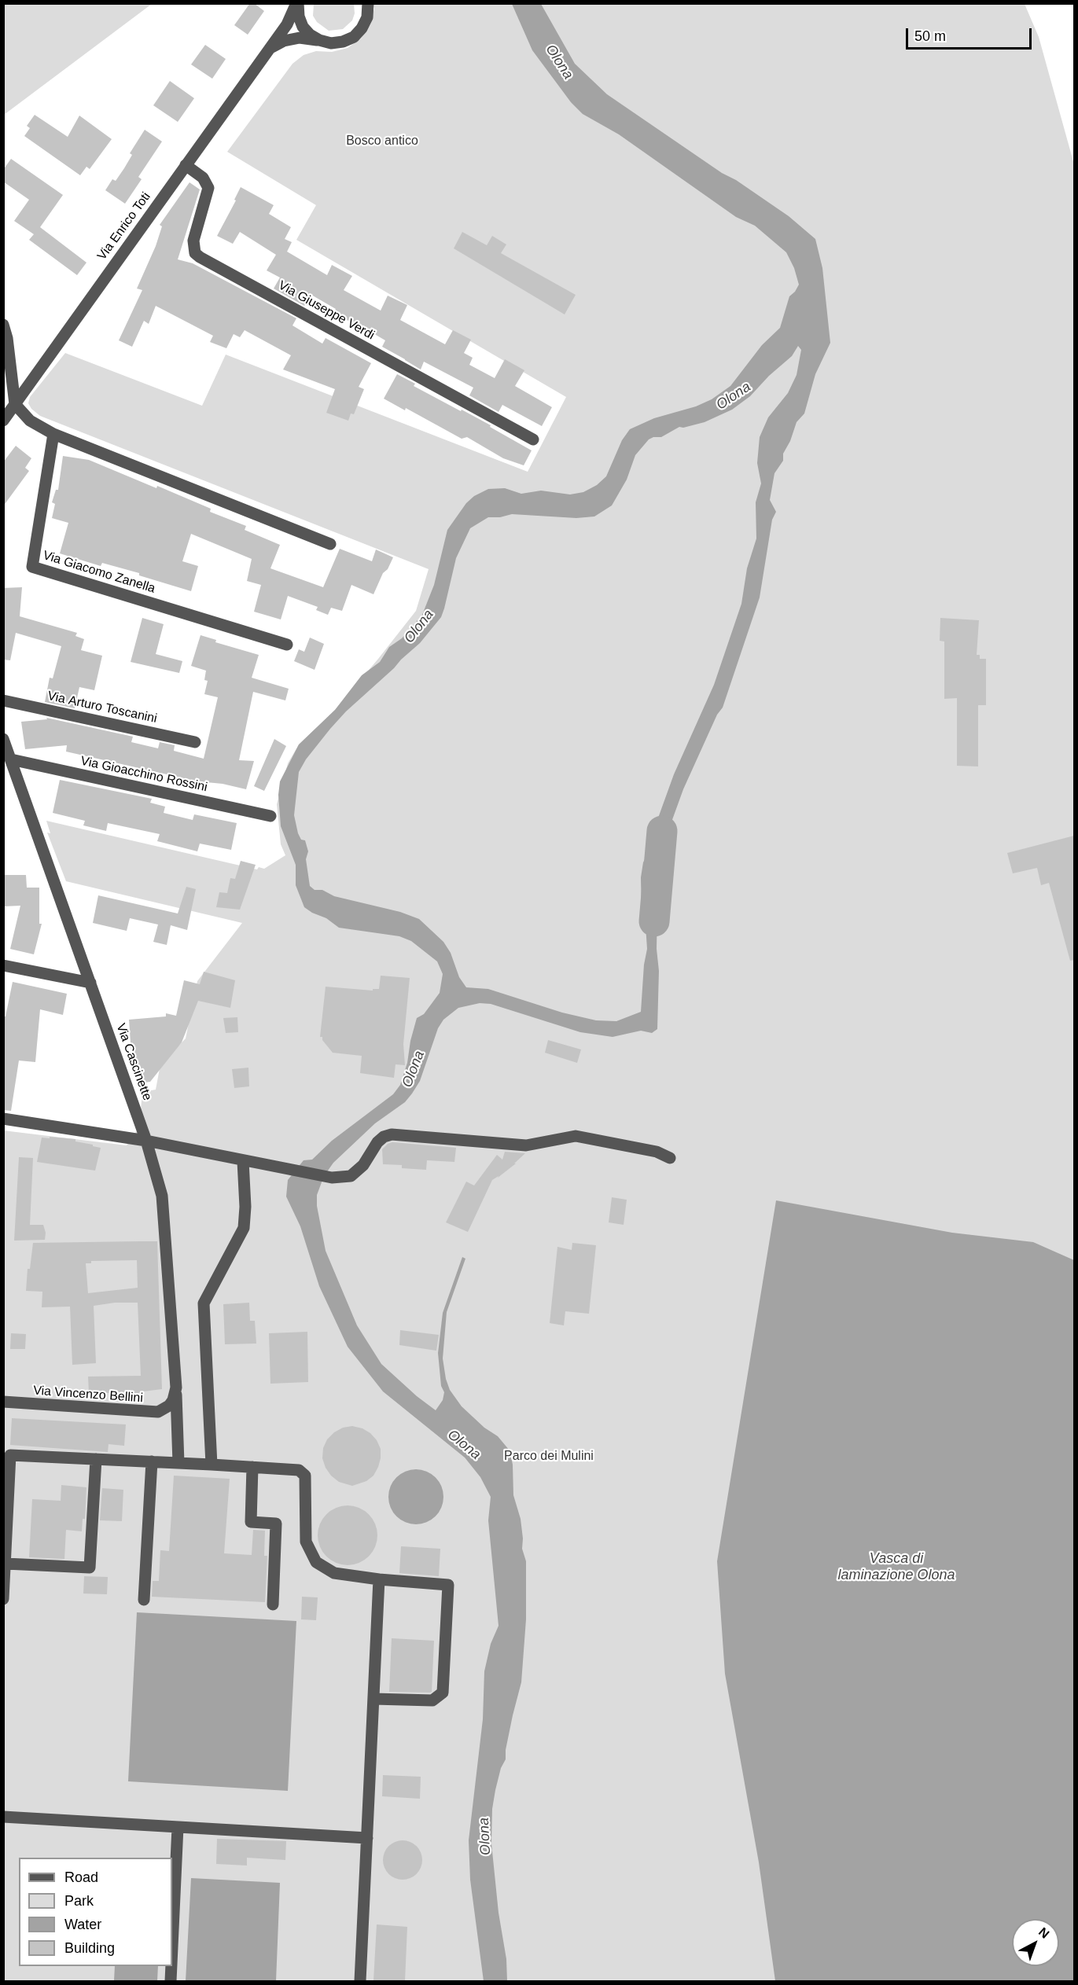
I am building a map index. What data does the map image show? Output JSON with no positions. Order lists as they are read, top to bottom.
{
  "streets": {
    "street": [
      "Via Enrico Toti",
      "Via Giuseppe Verdi",
      "Via Giacomo Zanella",
      "Via Arturo Toscanini",
      "Via Gioacchino Rossini",
      "Via Cascinette",
      "Via Vincenzo Bellini"
    ]
  },
  "crossings": [
    ["Via Enrico Toti", "Via Giuseppe Verdi"],
    ["Via Gioacchino Rossini", "Via Cascinette"],
    ["Via Cascinette", "Via Vincenzo Bellini"]
  ],
  "water": ["Olona", "Vasca di laminazione Olona"],
  "parks": ["Bosco antico", "Parco dei Mulini"],
  "legend": [
    "Road",
    "Park",
    "Water",
    "Building"
  ],
  "scale_bar": "50 m",
  "north": "top right"
}
